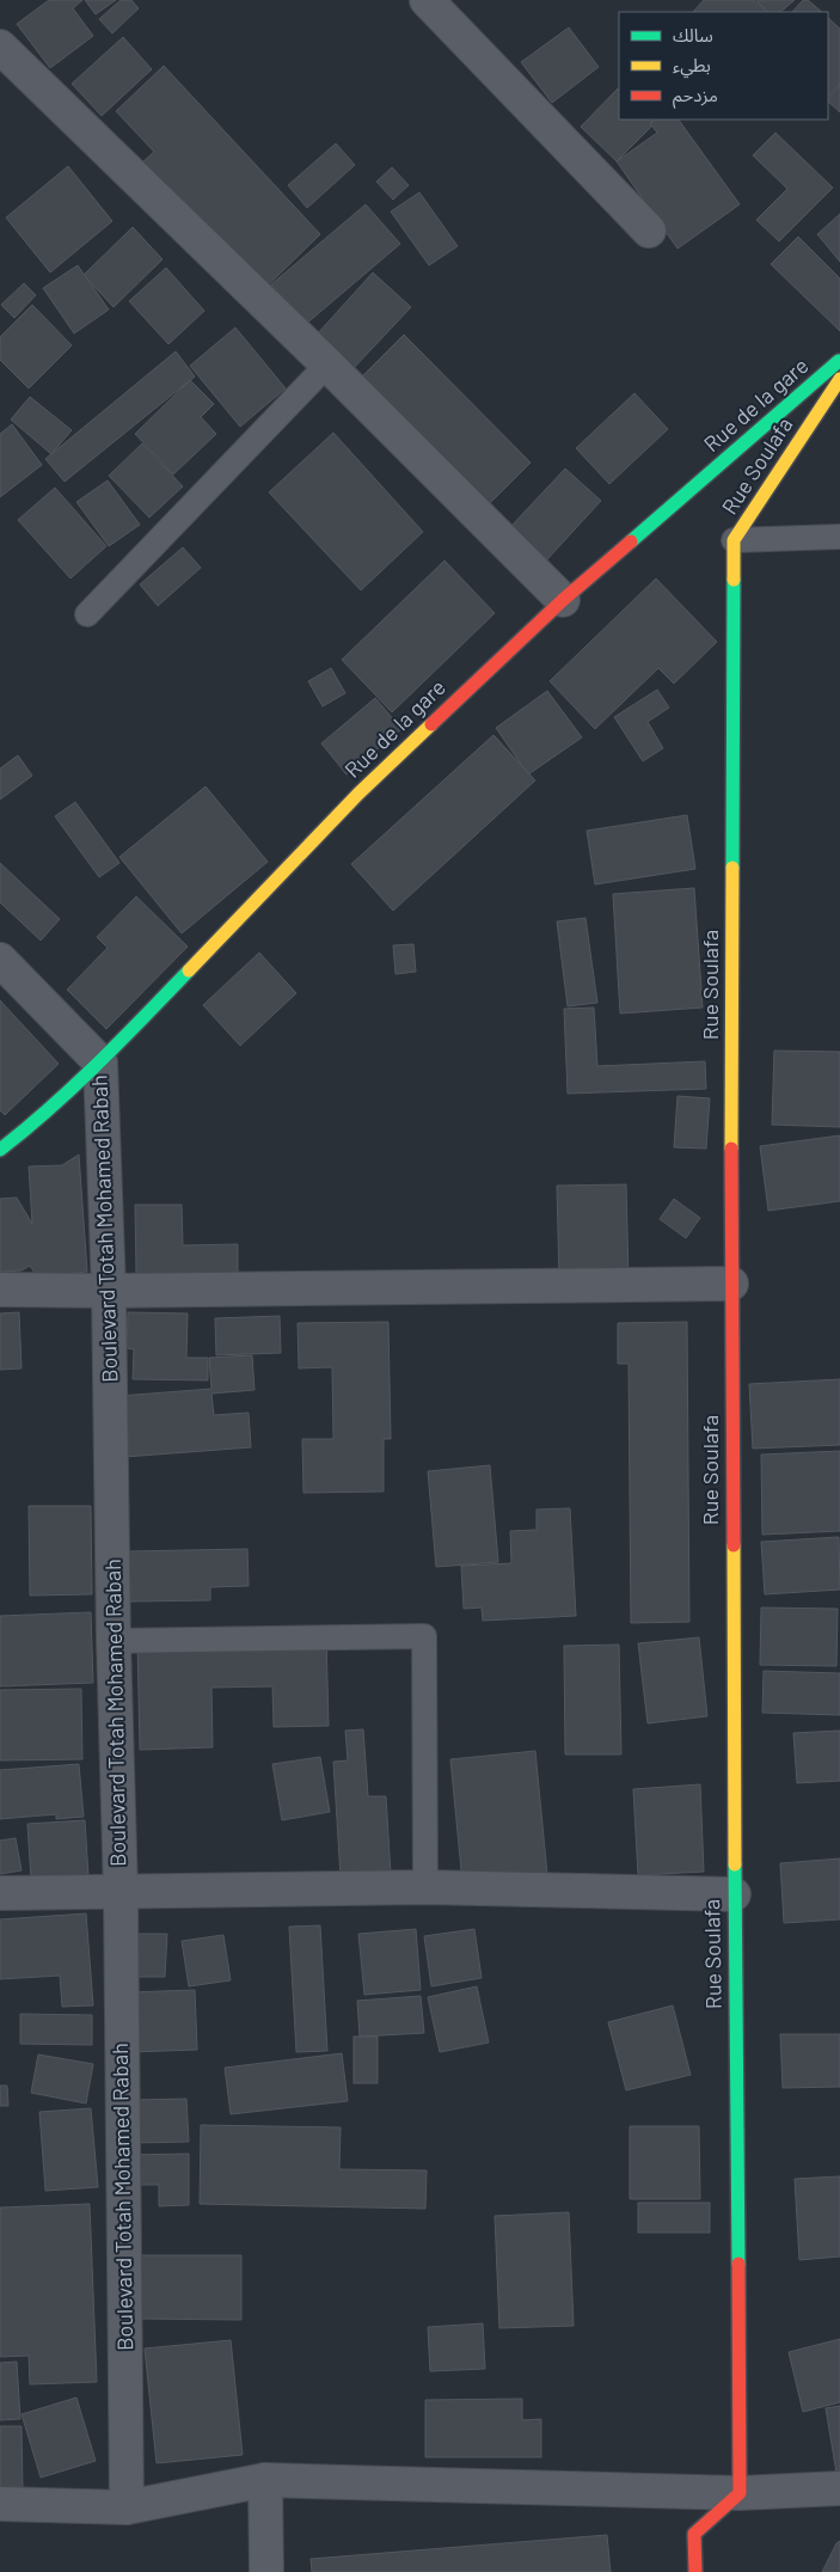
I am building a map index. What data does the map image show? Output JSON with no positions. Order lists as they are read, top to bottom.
{
  "streets": {
    "street": ["Rue de la gare", "Rue Soulafa", "Boulevard Totah Mohamed Rabah"]
  },
  "crossings": [
    ["Rue de la gare", "Boulevard Totah Mohamed Rabah"]
  ],
  "legend": ["سالك", "بطيء", "مزدحم"]
}
